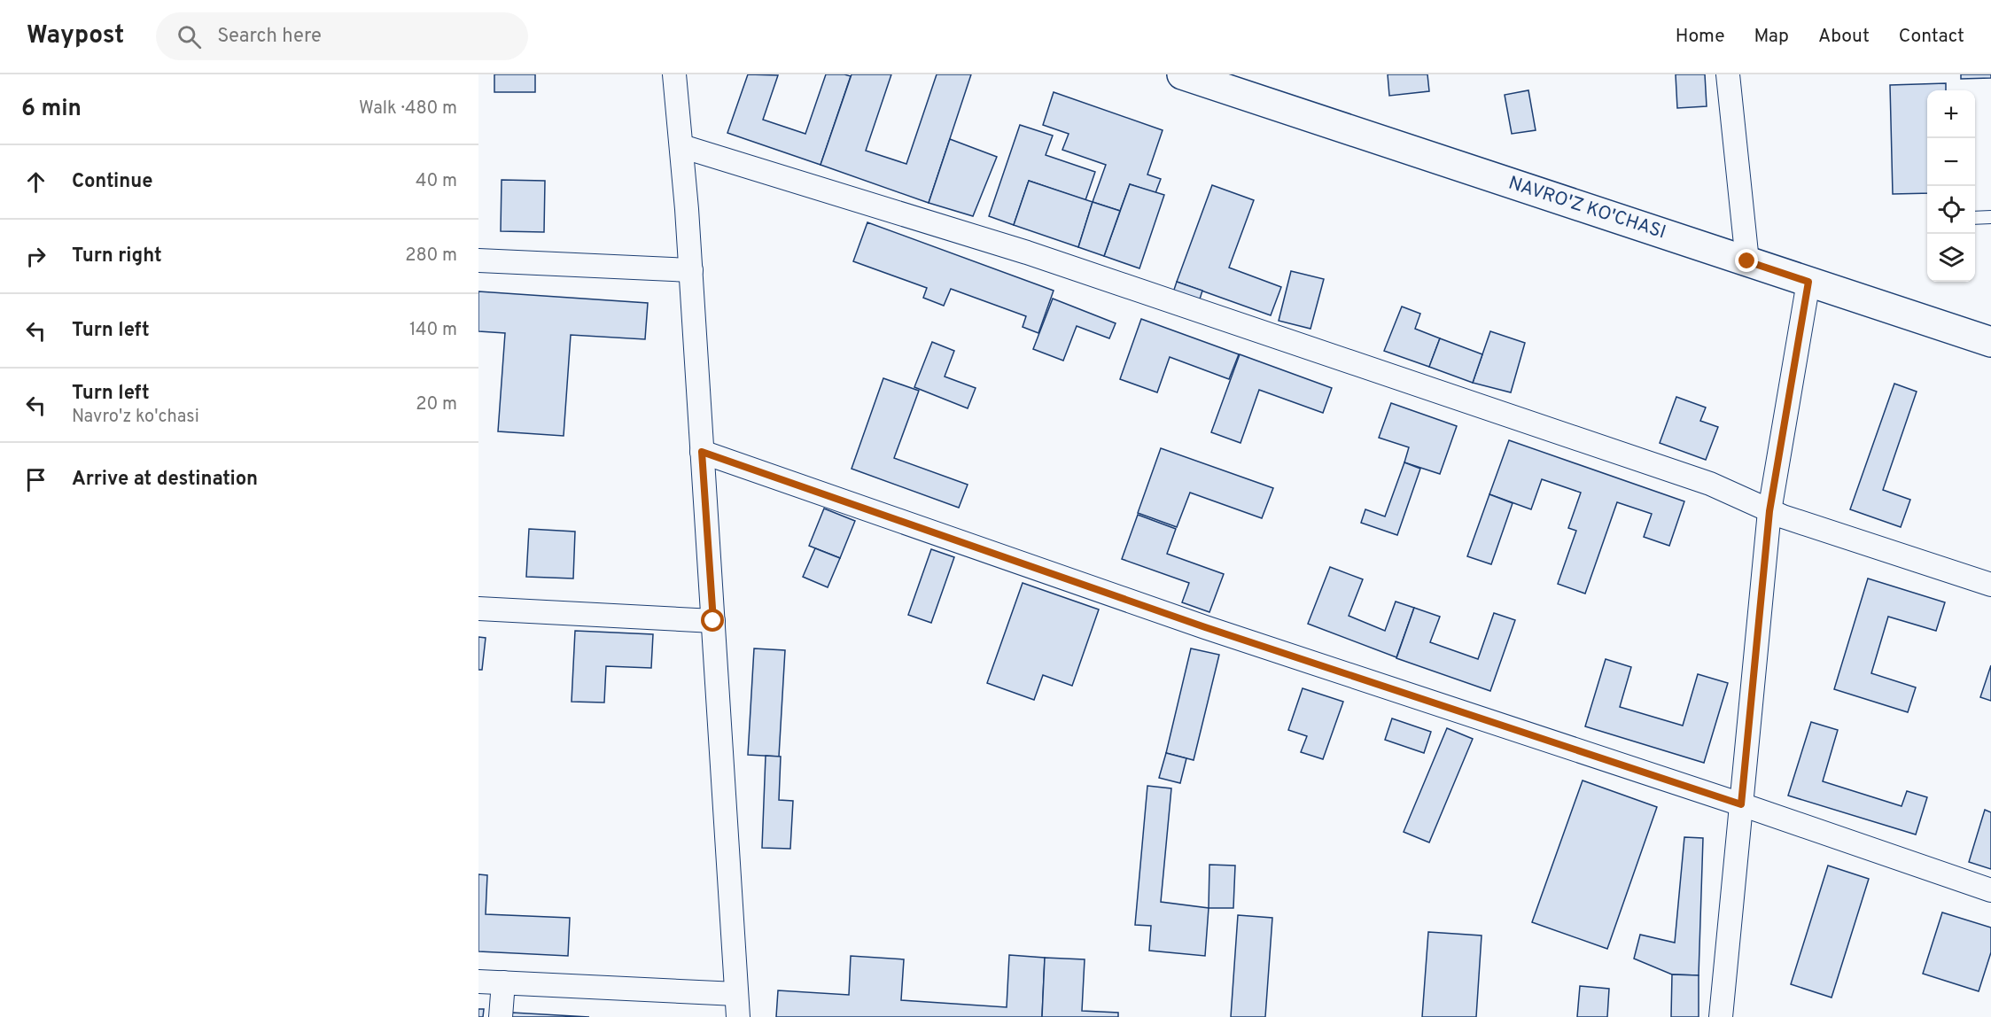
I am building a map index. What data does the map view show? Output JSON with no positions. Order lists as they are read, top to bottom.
{
  "streets": {
    "street": ["NAVRO'Z KO'CHASI"]
  },
  "page": {
    "header": "Waypost",
    "search": "Search here",
    "nav": [
      "Home",
      "Map",
      "About",
      "Contact"
    ],
    "heading": ["6 min", "Walk · 480 m"],
    "map_buttons": ["+", "−"],
    "list": [
      ["Continue", "40 m"],
      ["Turn right", "280 m"],
      ["Turn left", "140 m"],
      ["Turn left", "Navro'z ko'chasi", "20 m"],
      "Arrive at destination"
    ]
  }
}
